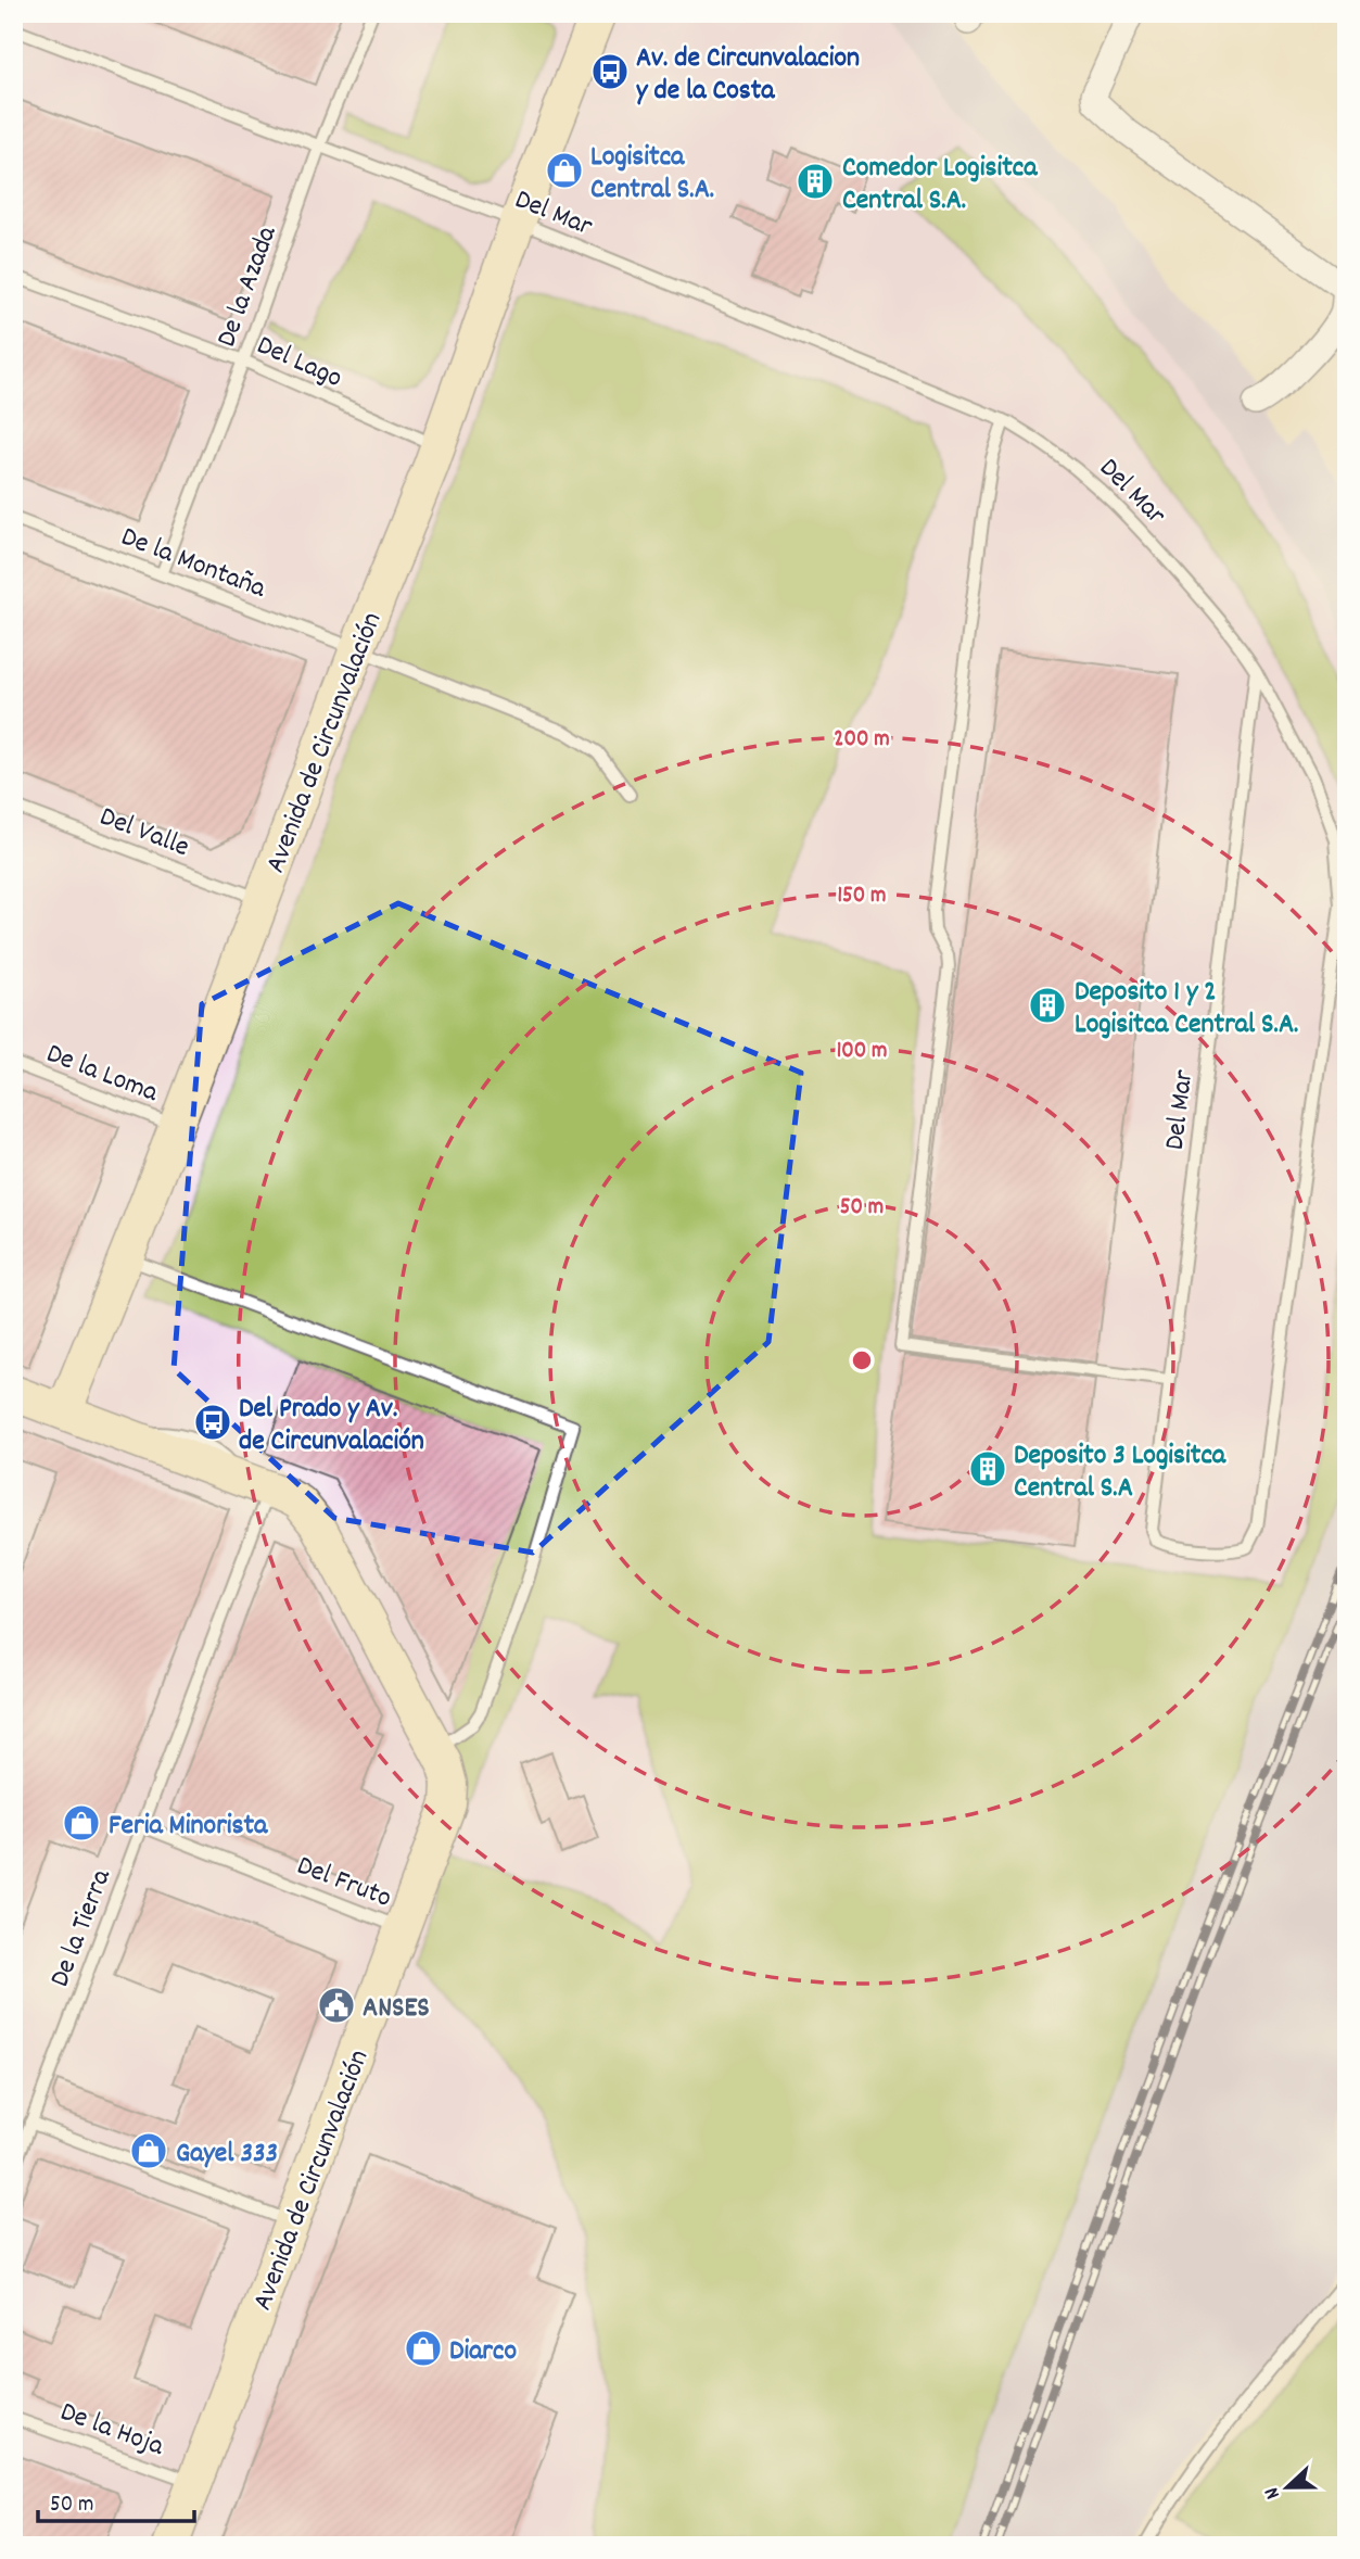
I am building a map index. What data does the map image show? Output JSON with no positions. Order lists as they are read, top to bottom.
{
  "streets": {
    "street": ["Avenida de Circunvalación"],
    "lane": [
      "Del Mar",
      "De la Azada",
      "Del Lago",
      "De la Montaña",
      "Del Valle",
      "De la Loma",
      "Del Fruto",
      "De la Tierra",
      "De la Hoja"
    ]
  },
  "crossings": [
    ["Del Mar", "De la Azada"],
    ["Del Mar", "Avenida de Circunvalación"],
    ["De la Azada", "Del Lago"],
    ["De la Azada", "De la Montaña"],
    ["Del Lago", "Avenida de Circunvalación"],
    ["De la Montaña", "Avenida de Circunvalación"],
    ["Avenida de Circunvalación", "Del Valle"],
    ["Avenida de Circunvalación", "De la Loma"],
    ["Avenida de Circunvalación", "Del Fruto"],
    ["Avenida de Circunvalación", "De la Tierra"],
    ["Avenida de Circunvalación", "De la Hoja"],
    ["Del Fruto", "De la Tierra"]
  ],
  "places": {
    "bus stop": ["Av. de Circunvalacion y de la Costa", "Del Prado y Av. de Circunvalación"],
    "shop": [
      "Logisitca Central S.A.",
      "Feria Minorista",
      "Gayel 333",
      "Diarco"
    ],
    "building": ["Comedor Logisitca Central S.A.", "Deposito 1 y 2 Logisitca Central S.A.", "Deposito 3 Logisitca Central S.A"],
    "public building": ["ANSES"]
  },
  "scale_bar": "50 m",
  "north": "left",
  "rings": [
    "200 m",
    "150 m",
    "100 m",
    "50 m"
  ]
}
